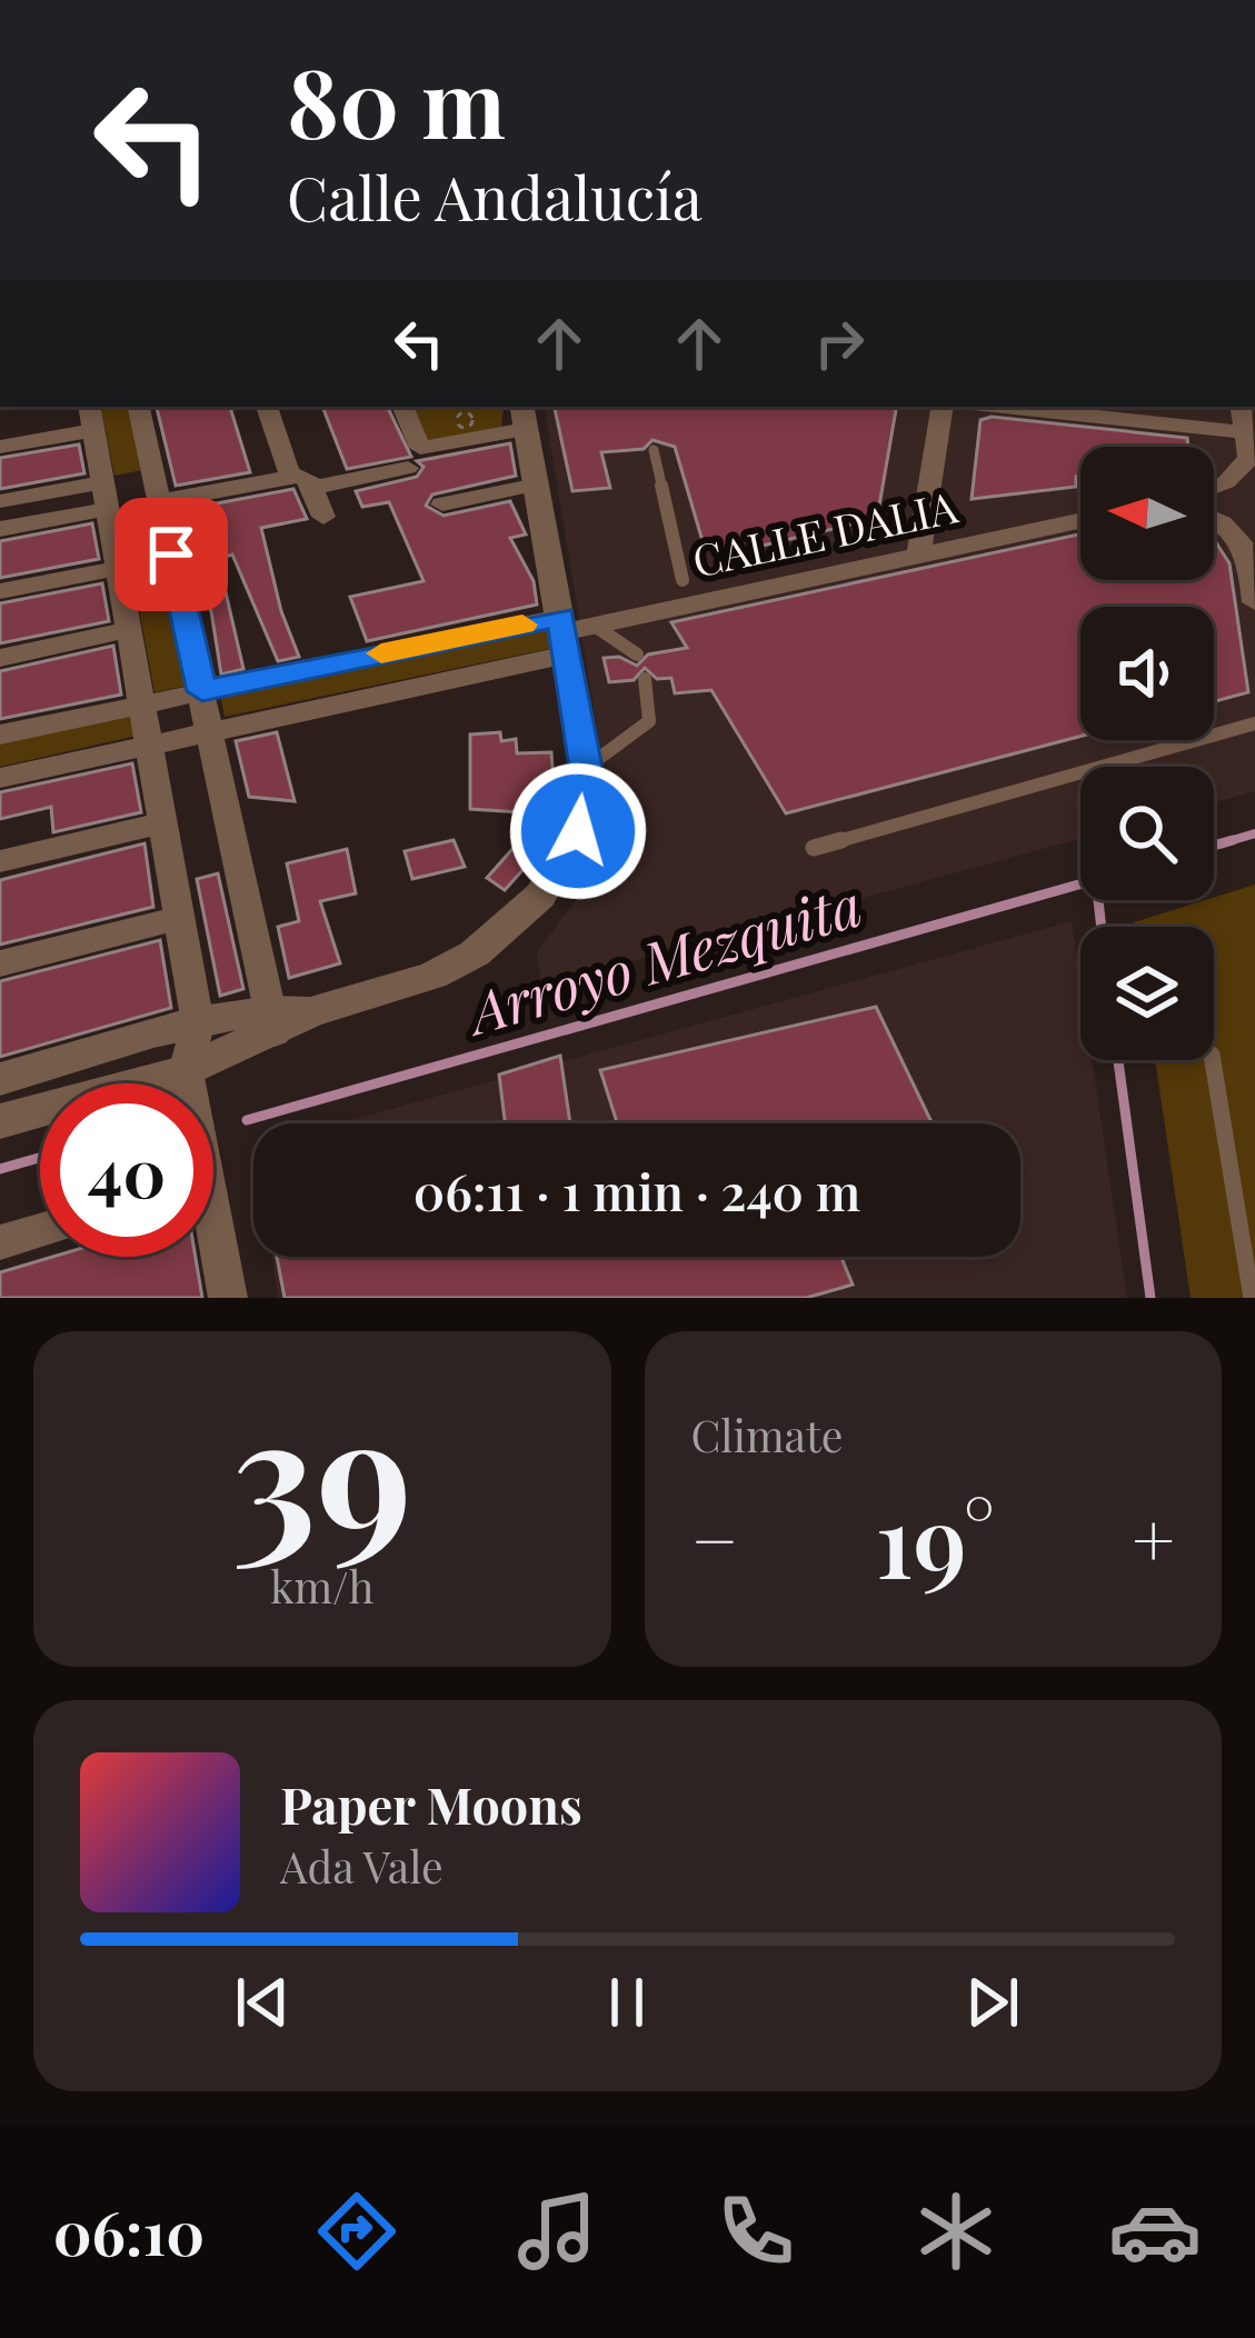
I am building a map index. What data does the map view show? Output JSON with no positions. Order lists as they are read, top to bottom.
{
  "streets": {
    "street": ["CALLE DALIA"]
  },
  "water": ["Arroyo Mezquita"],
  "north": "left",
  "page": {
    "turn": ["80 m", "Calle Andalucía"],
    "limit": "40",
    "trip": "06:11 · 1 min · 240 m",
    "tile": [
      ["39", "km/h"],
      "Climate"
    ],
    "heat": ["−", "19°", "+"],
    "song": ["Paper Moons", "Ada Vale"],
    "tabs": "06:10"
  }
}
